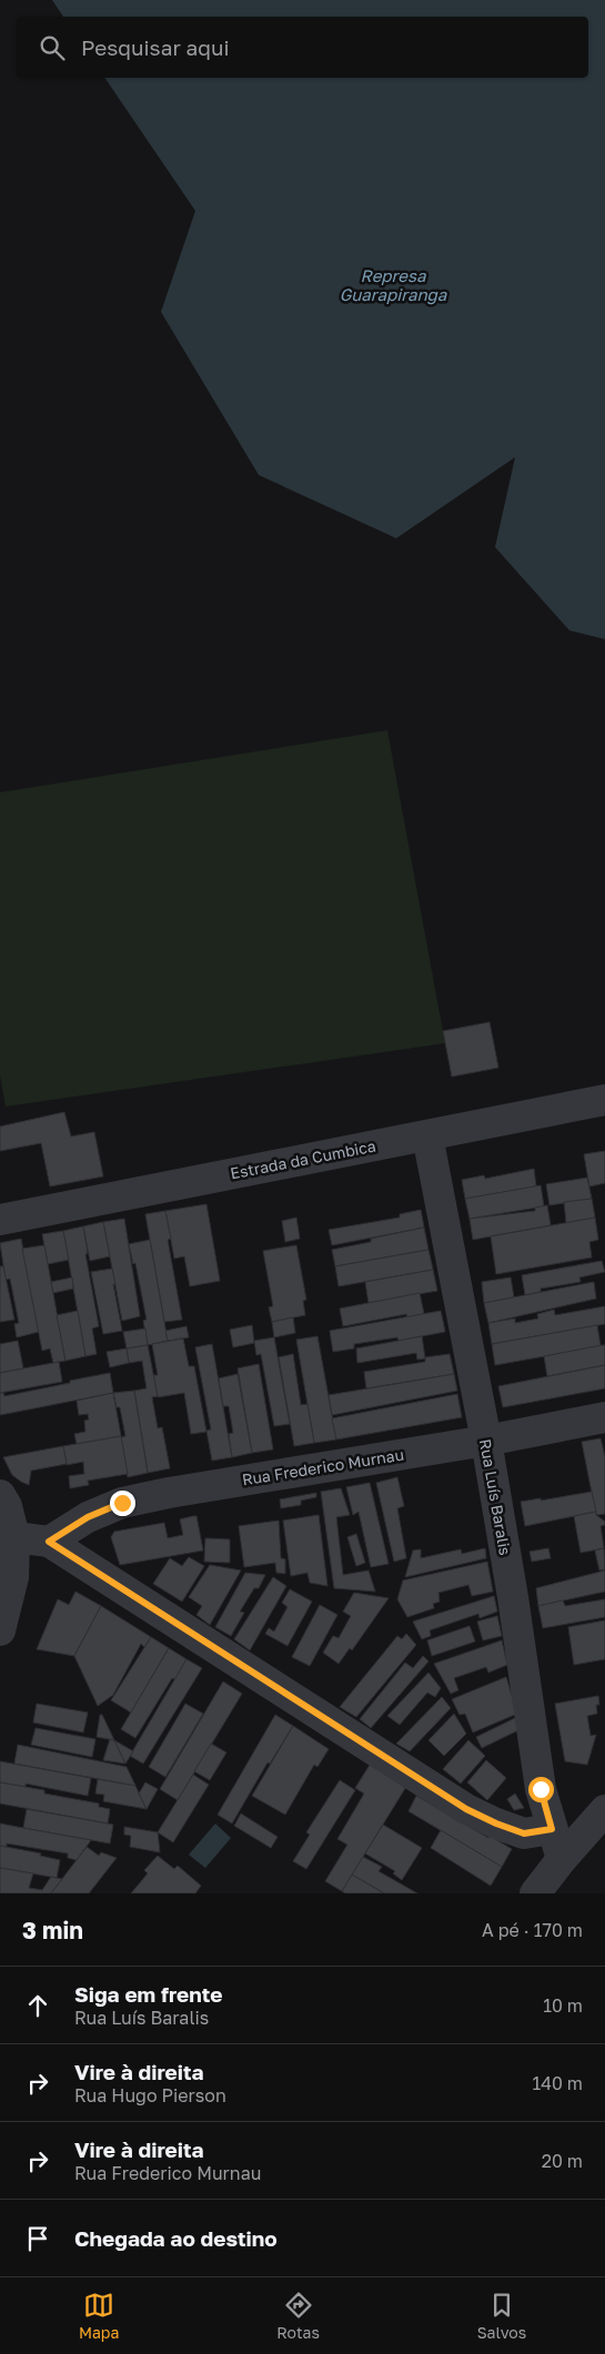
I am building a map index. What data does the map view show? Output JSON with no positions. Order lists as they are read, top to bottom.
{
  "streets": {
    "street": ["Estrada da Cumbica", "Rua Frederico Murnau", "Rua Luís Baralis"]
  },
  "crossings": [
    ["Estrada da Cumbica", "Rua Luís Baralis"],
    ["Rua Frederico Murnau", "Rua Luís Baralis"]
  ],
  "water": ["Represa Guarapiranga"],
  "page": {
    "search": "Pesquisar aqui",
    "heading": ["3 min", "A pé · 170 m"],
    "list": [
      ["Siga em frente", "Rua Luís Baralis", "10 m"],
      ["Vire à direita", "Rua Hugo Pierson", "140 m"],
      ["Vire à direita", "Rua Frederico Murnau", "20 m"],
      "Chegada ao destino"
    ],
    "nav": ["Mapa", "Rotas", "Salvos"]
  }
}
